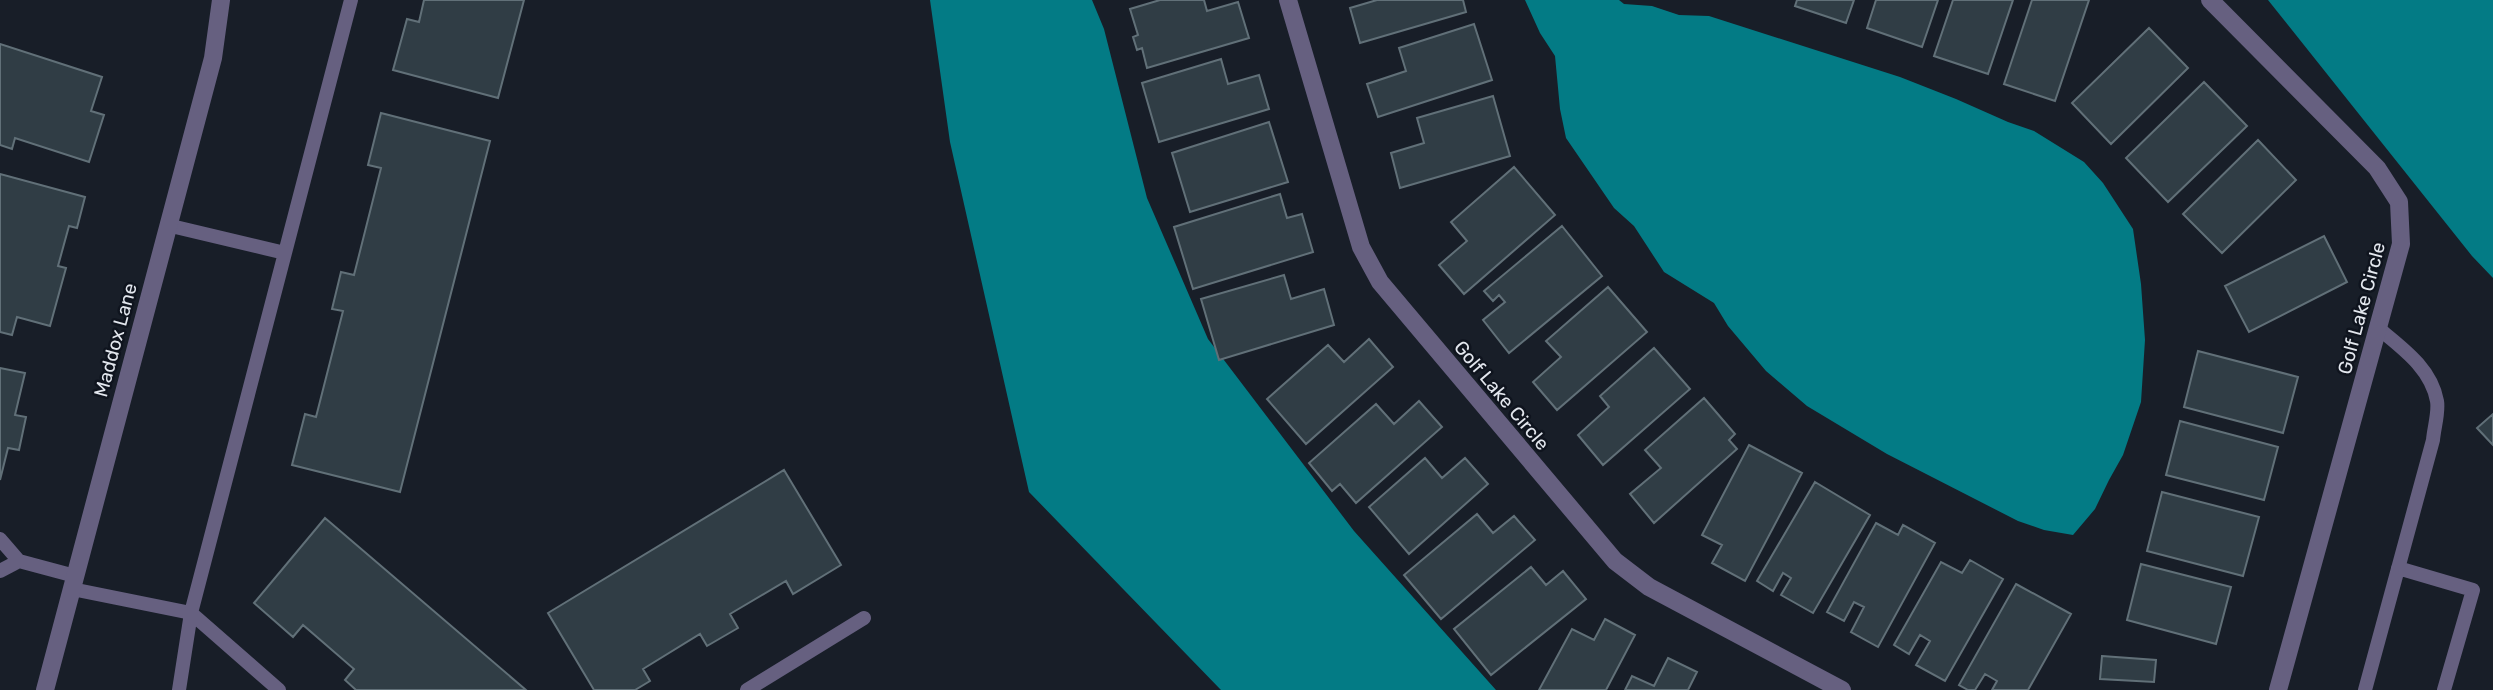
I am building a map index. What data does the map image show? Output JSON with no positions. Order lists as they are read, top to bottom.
{
  "streets": {
    "street": ["Golf Lake Circle", "Maddox Lane"]
  }
}
